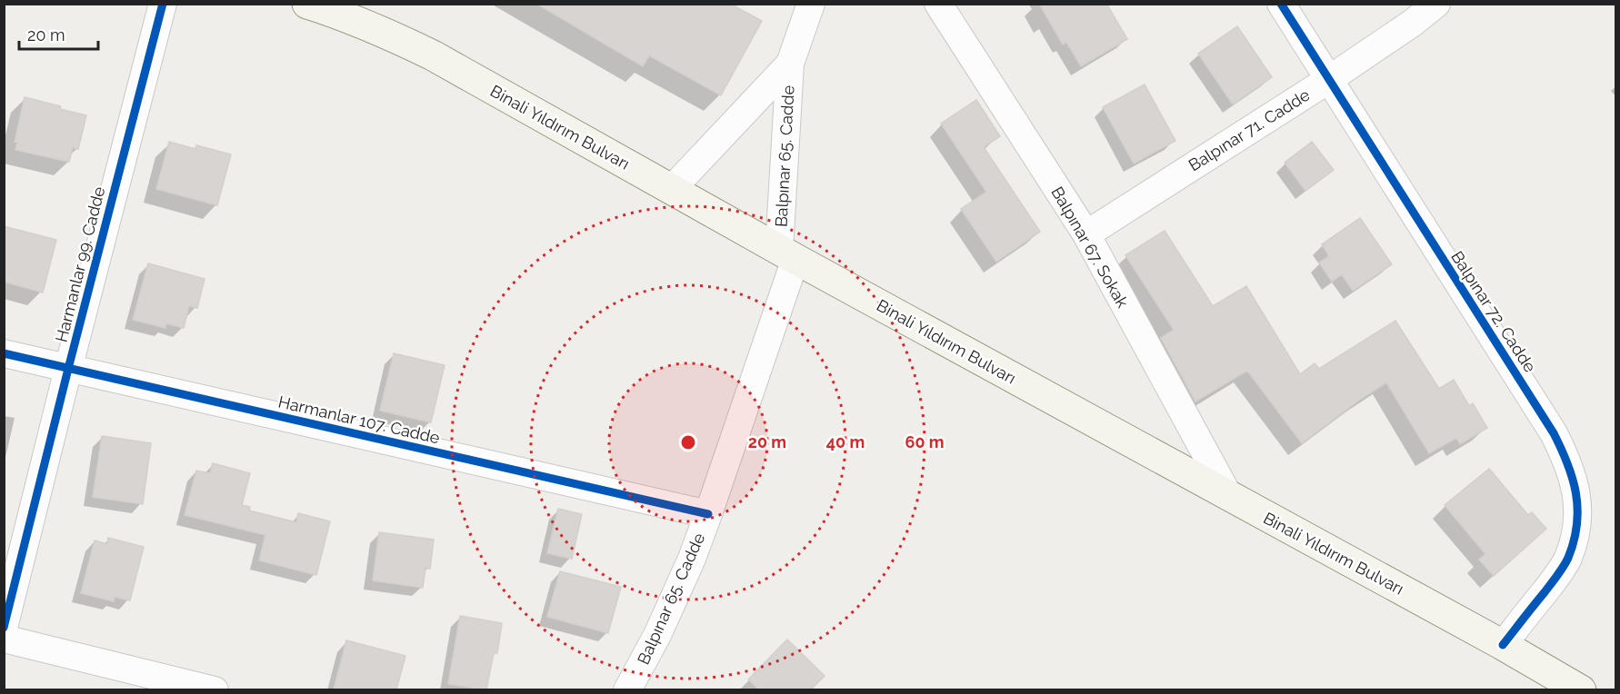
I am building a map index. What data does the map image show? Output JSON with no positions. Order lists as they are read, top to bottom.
{
  "streets": {
    "main road": ["Binali Yıldırım Bulvarı"],
    "street": [
      "Balpınar 71. Cadde",
      "Balpınar 65. Cadde",
      "Balpınar 67. Sokak",
      "Harmanlar 99. Cadde",
      "Balpınar 72. Cadde",
      "Harmanlar 107. Cadde"
    ]
  },
  "crossings": [
    ["Binali Yıldırım Bulvarı", "Balpınar 65. Cadde"],
    ["Binali Yıldırım Bulvarı", "Balpınar 67. Sokak"],
    ["Binali Yıldırım Bulvarı", "Balpınar 72. Cadde"],
    ["Balpınar 71. Cadde", "Balpınar 67. Sokak"],
    ["Balpınar 71. Cadde", "Balpınar 72. Cadde"],
    ["Balpınar 65. Cadde", "Harmanlar 107. Cadde"],
    ["Harmanlar 99. Cadde", "Harmanlar 107. Cadde"]
  ],
  "scale_bar": "20 m",
  "rings": ["20 m", "40 m", "60 m"]
}
